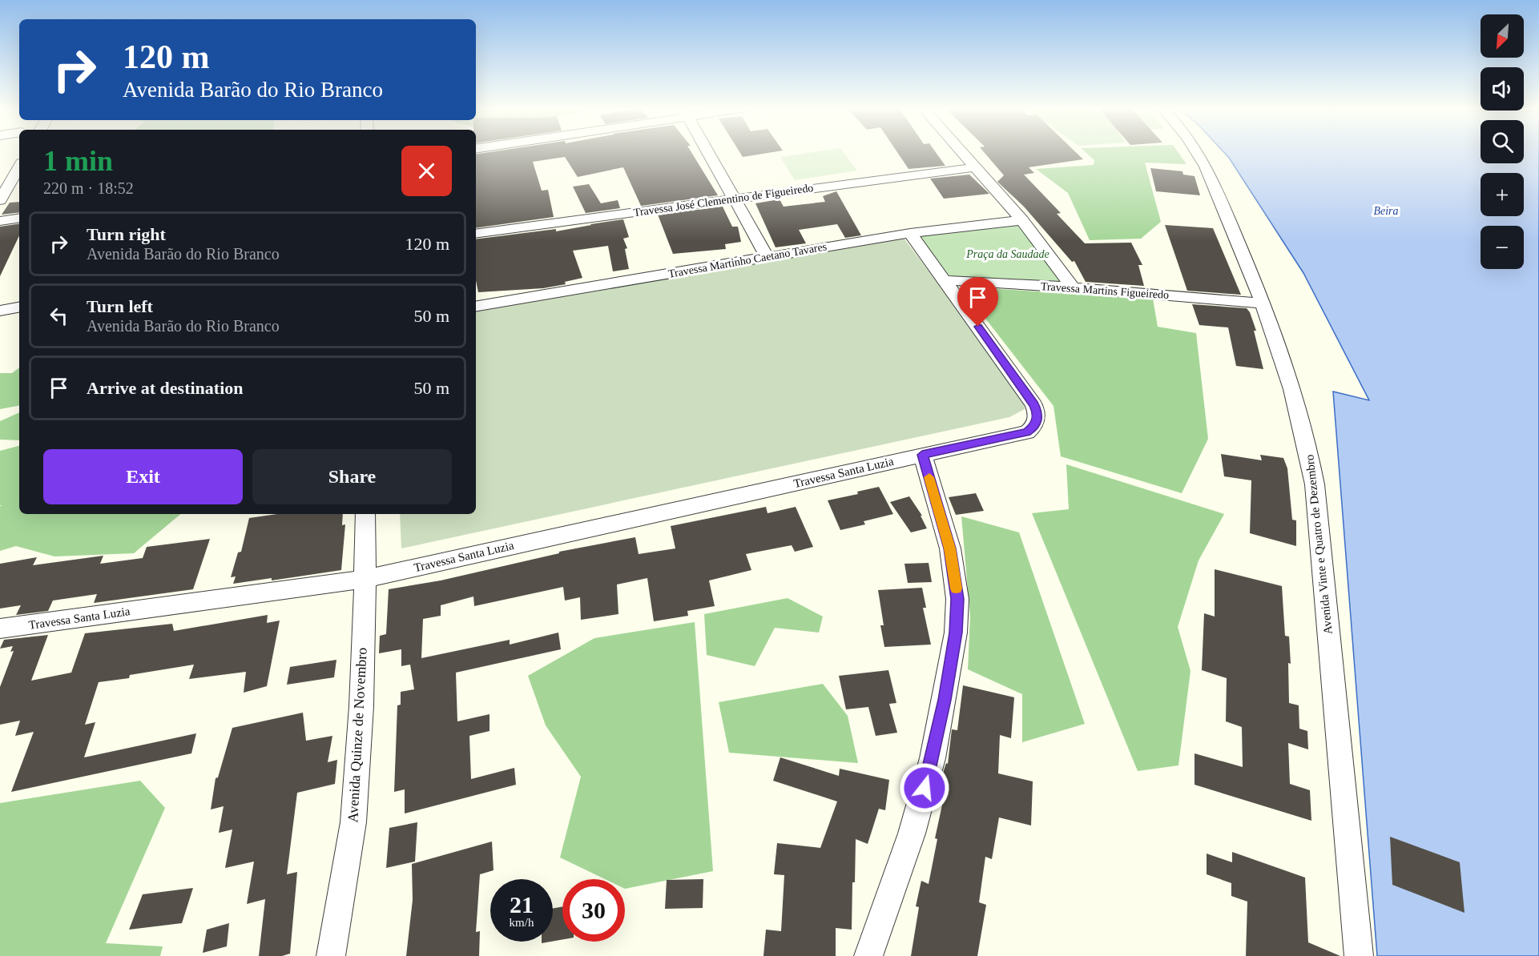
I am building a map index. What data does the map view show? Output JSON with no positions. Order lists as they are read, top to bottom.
{
  "streets": {
    "street": [
      "Travessa José Clementino de Figueiredo",
      "Travessa Martinho Caetano Tavares",
      "Travessa Martins Figueiredo",
      "Travessa Santa Luzia",
      "Avenida Vinte e Quatro de Dezembro",
      "Avenida Quinze de Novembro"
    ]
  },
  "crossings": [
    ["Travessa Martinho Caetano Tavares", "Travessa Santa Luzia"],
    ["Travessa Martins Figueiredo", "Travessa Santa Luzia"],
    ["Travessa Martins Figueiredo", "Avenida Vinte e Quatro de Dezembro"],
    ["Travessa Santa Luzia", "Avenida Quinze de Novembro"]
  ],
  "water": ["Beira"],
  "parks": ["Praça da Saudade"],
  "north": "bottom left",
  "page": {
    "map_buttons": ["+", "−"],
    "turn": ["120 m", "Avenida Barão do Rio Branco"],
    "heading": ["1 min", "220 m · 18:52"],
    "list": [
      {
        "name": "Turn right",
        "note": "Avenida Barão do Rio Branco",
        "value": "120 m"
      },
      {
        "name": "Turn left",
        "note": "Avenida Barão do Rio Branco",
        "value": "50 m"
      },
      {
        "name": "Arrive at destination",
        "value": "50 m"
      }
    ],
    "buttons": ["Exit", "Share"],
    "speed": "21 km/h",
    "limit": "30"
  }
}
